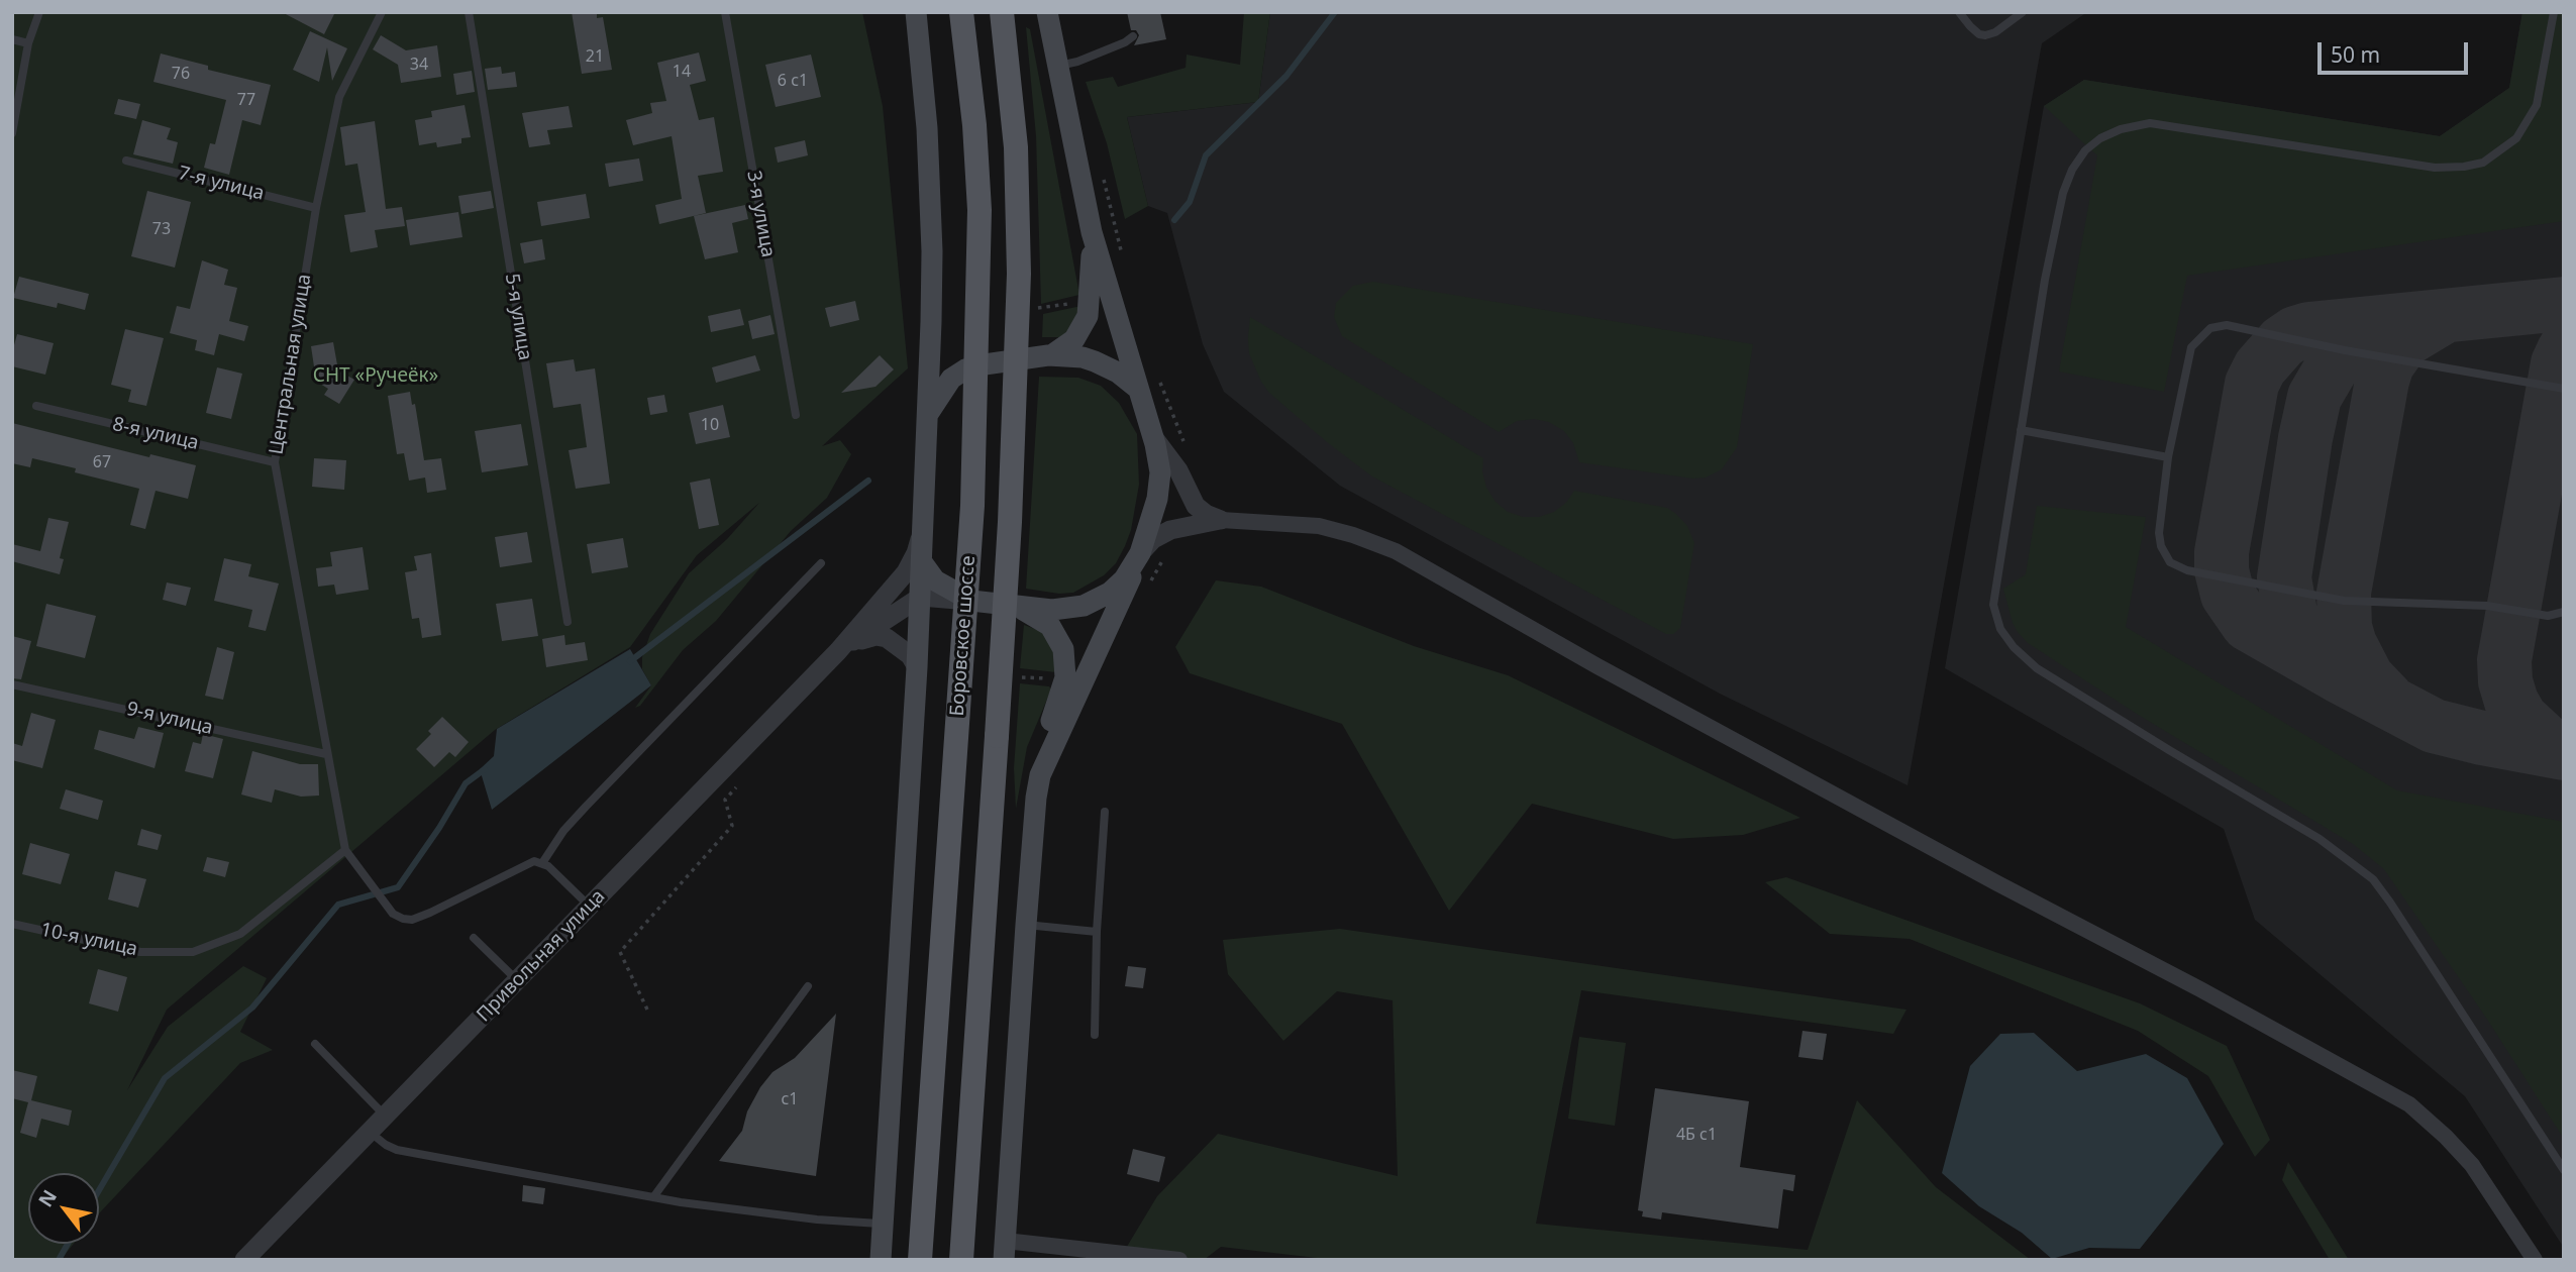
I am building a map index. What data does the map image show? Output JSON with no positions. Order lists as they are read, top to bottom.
{
  "streets": {
    "main road": ["Боровское шоссе"],
    "street": ["Привольная улица"],
    "lane": [
      "7-я улица",
      "3-я улица",
      "5-я улица",
      "Центральная улица",
      "8-я улица",
      "9-я улица",
      "10-я улица"
    ]
  },
  "crossings": [
    ["7-я улица", "Центральная улица"],
    ["Центральная улица", "8-я улица"],
    ["Центральная улица", "9-я улица"],
    ["Центральная улица", "10-я улица"]
  ],
  "parks": ["СНТ «Ручеёк»"],
  "house_numbers": [
    "21",
    "34",
    "14",
    "76",
    "6 с1",
    "77",
    "73",
    "10",
    "67",
    "с1",
    "4Б с1"
  ],
  "scale_bar": "50 m",
  "north": "top left"
}
